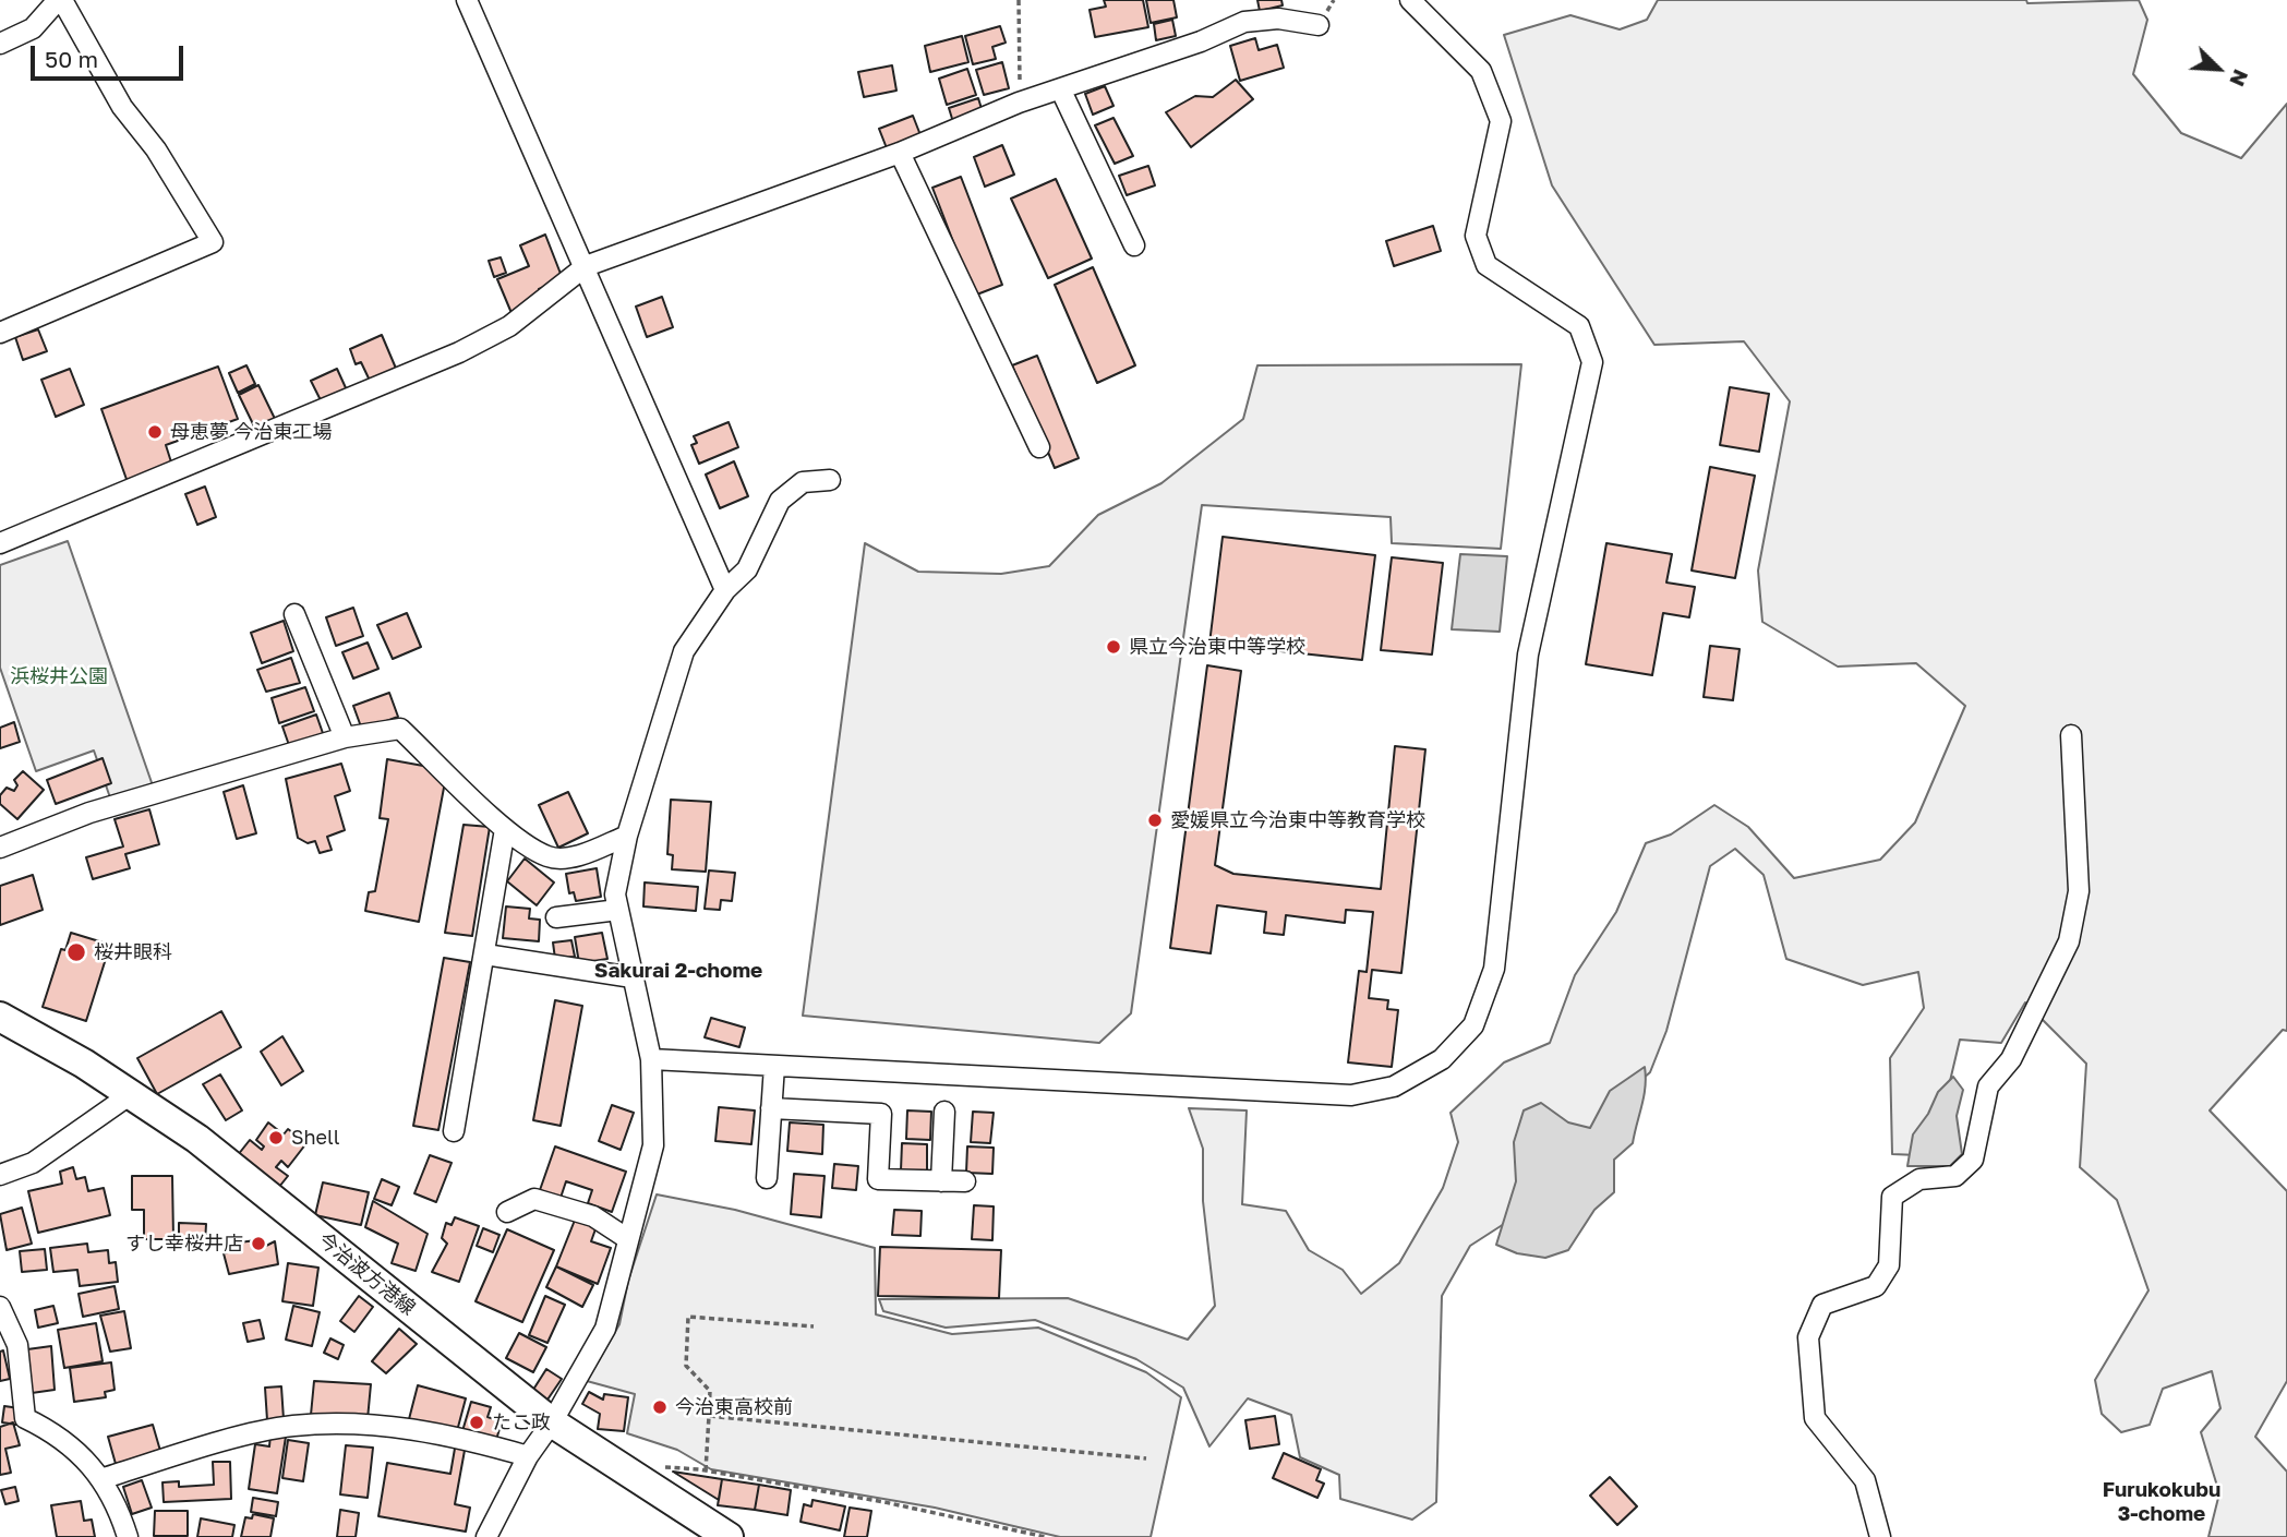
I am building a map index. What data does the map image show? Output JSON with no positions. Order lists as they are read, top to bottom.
{
  "streets": {
    "main road": ["今治波方港線"]
  },
  "districts": ["Sakurai 2-chome", "Furukokubu 3-chome"],
  "parks": ["浜桜井公園"],
  "places": [
    "母恵夢 今治東工場",
    "県立今治東中等学校",
    "愛媛県立今治東中等教育学校",
    "桜井眼科",
    "Shell",
    "すし幸桜井店",
    "今治東高校前",
    "たこ政"
  ],
  "scale_bar": "50 m",
  "north": "bottom right"
}
